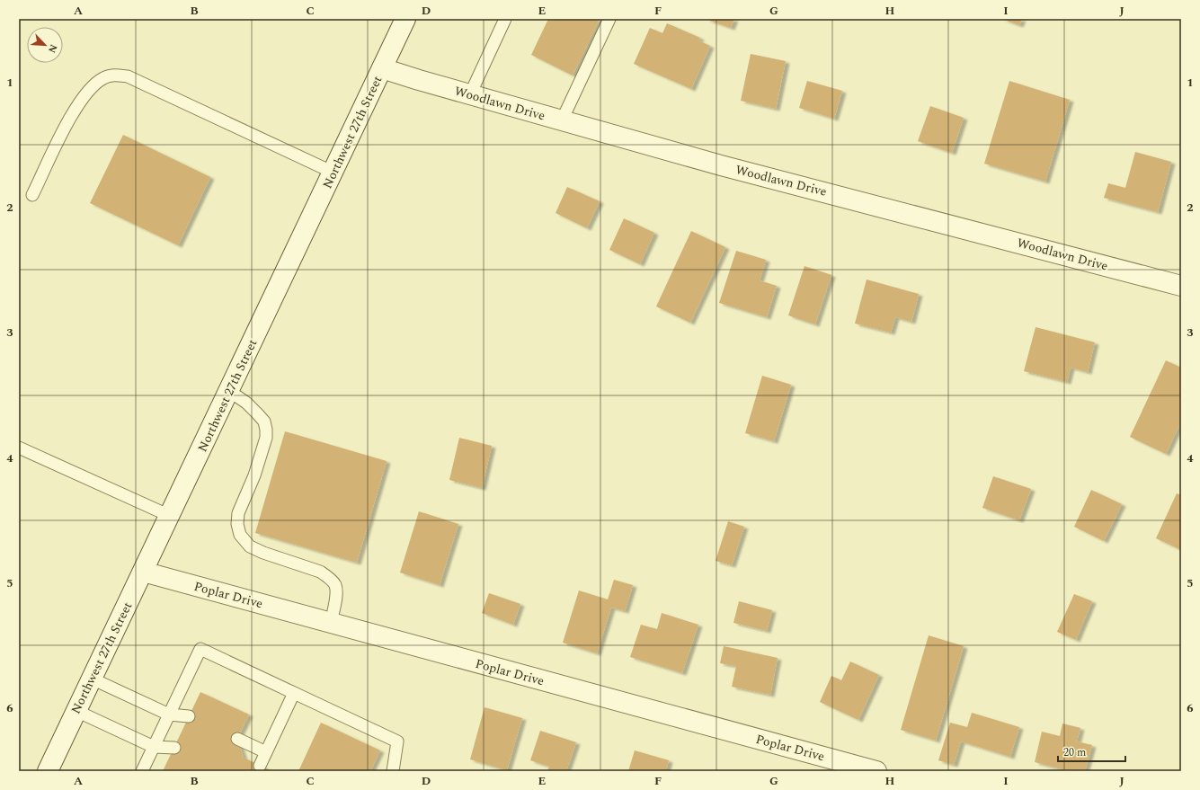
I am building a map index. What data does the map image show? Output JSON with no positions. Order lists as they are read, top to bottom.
{
  "streets": {
    "street": ["Woodlawn Drive", "Northwest 27th Street", "Poplar Drive"]
  },
  "crossings": [
    ["Woodlawn Drive", "Northwest 27th Street"],
    ["Northwest 27th Street", "Poplar Drive"]
  ],
  "scale_bar": "20 m",
  "north": "bottom right",
  "grid": {
    "columns": [
      "A",
      "B",
      "C",
      "D",
      "E",
      "F",
      "G",
      "H",
      "I",
      "J"
    ],
    "rows": [
      "1",
      "2",
      "3",
      "4",
      "5",
      "6"
    ]
  }
}
